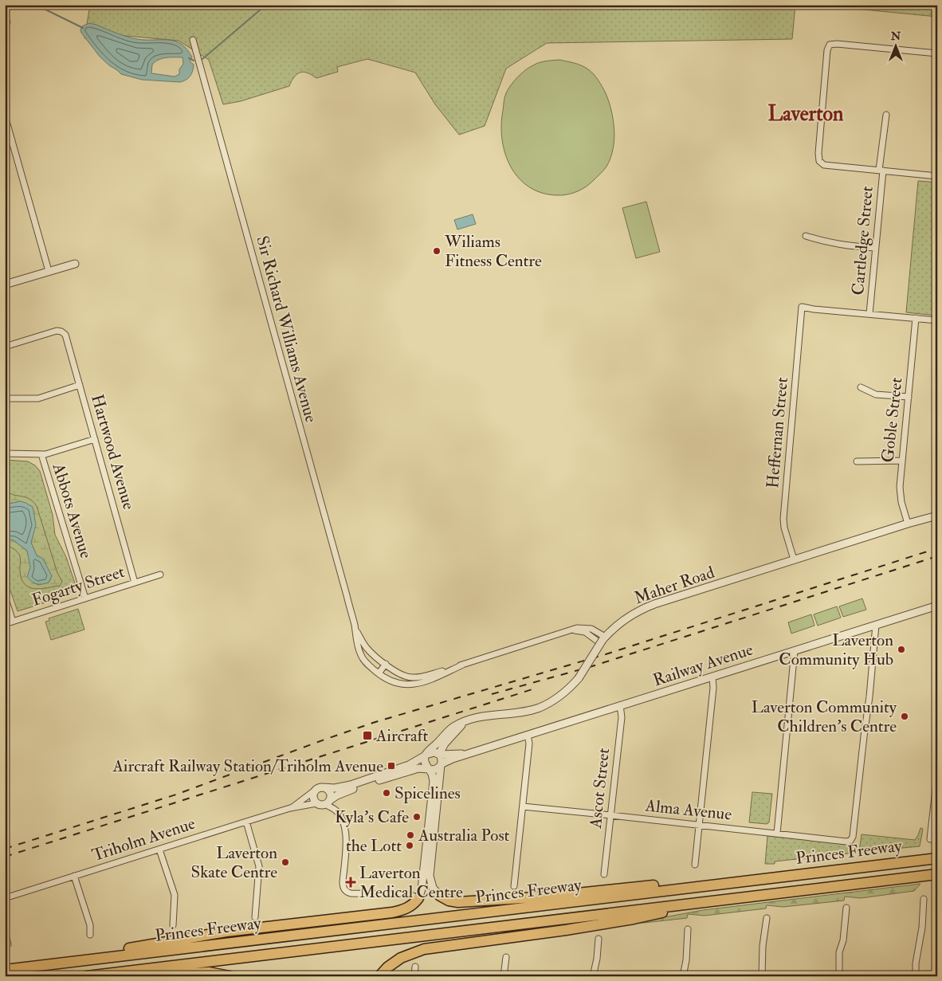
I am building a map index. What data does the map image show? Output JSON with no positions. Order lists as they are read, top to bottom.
{
  "streets": {
    "highway": ["Princes Freeway"],
    "street": [
      "Cartledge Street",
      "Sir Richard Williams Avenue",
      "Goble Street",
      "Heffernan Street",
      "Hartwood Avenue",
      "Abbots Avenue",
      "Maher Road",
      "Fogarty Street",
      "Railway Avenue",
      "Ascot Street",
      "Alma Avenue",
      "Triholm Avenue"
    ]
  },
  "crossings": [
    ["Cartledge Street", "Heffernan Street"],
    ["Sir Richard Williams Avenue", "Maher Road"],
    ["Goble Street", "Maher Road"],
    ["Heffernan Street", "Maher Road"],
    ["Hartwood Avenue", "Fogarty Street"],
    ["Abbots Avenue", "Fogarty Street"],
    ["Maher Road", "Railway Avenue"],
    ["Railway Avenue", "Ascot Street"],
    ["Railway Avenue", "Alma Avenue"],
    ["Ascot Street", "Alma Avenue"]
  ],
  "districts": ["Laverton"],
  "places": {
    "other": [
      "Wiliams Fitness Centre",
      "Laverton Community Hub",
      "Laverton Community Children’s Centre",
      "Spicelines",
      "Kyla's Cafe",
      "Australia Post",
      "the Lott",
      "Laverton Skate Centre"
    ],
    "transit": ["Aircraft", "Aircraft Railway Station/Triholm Avenue"],
    "health": ["Laverton Medical Centre"]
  },
  "north": "top"
}
